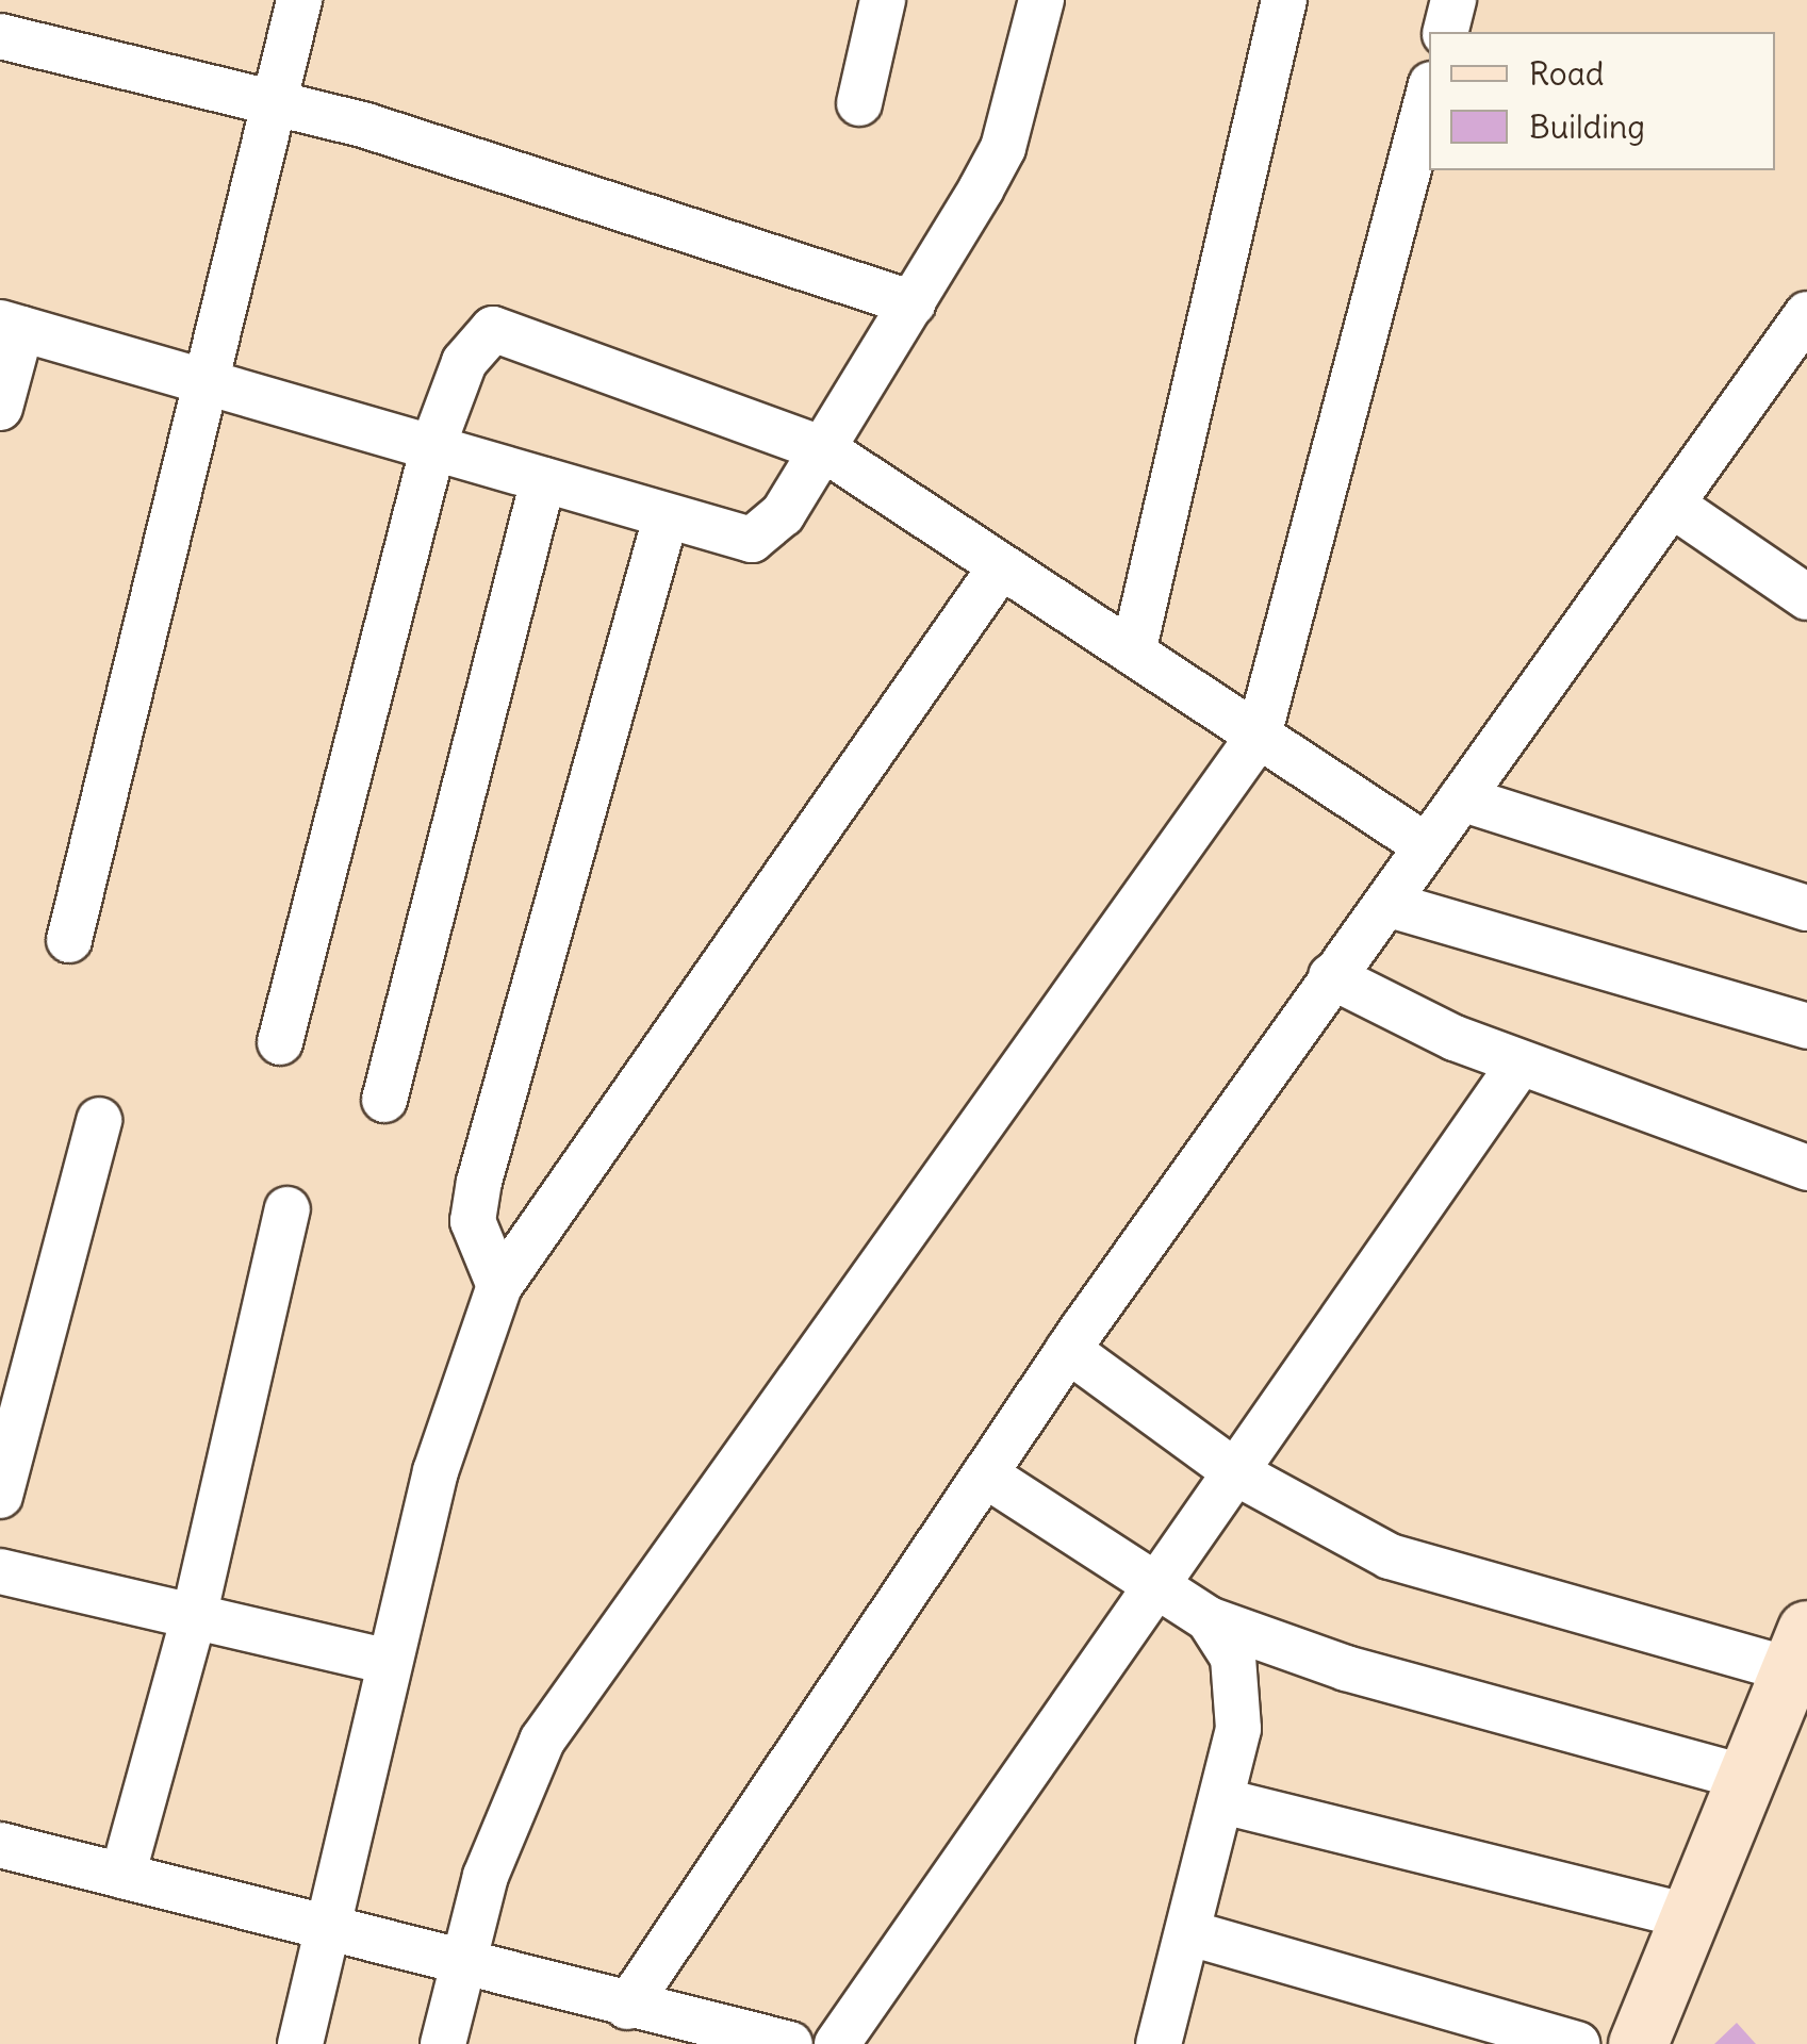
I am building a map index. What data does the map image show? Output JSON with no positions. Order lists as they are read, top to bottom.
{
  "legend": ["Road", "Building"]
}
